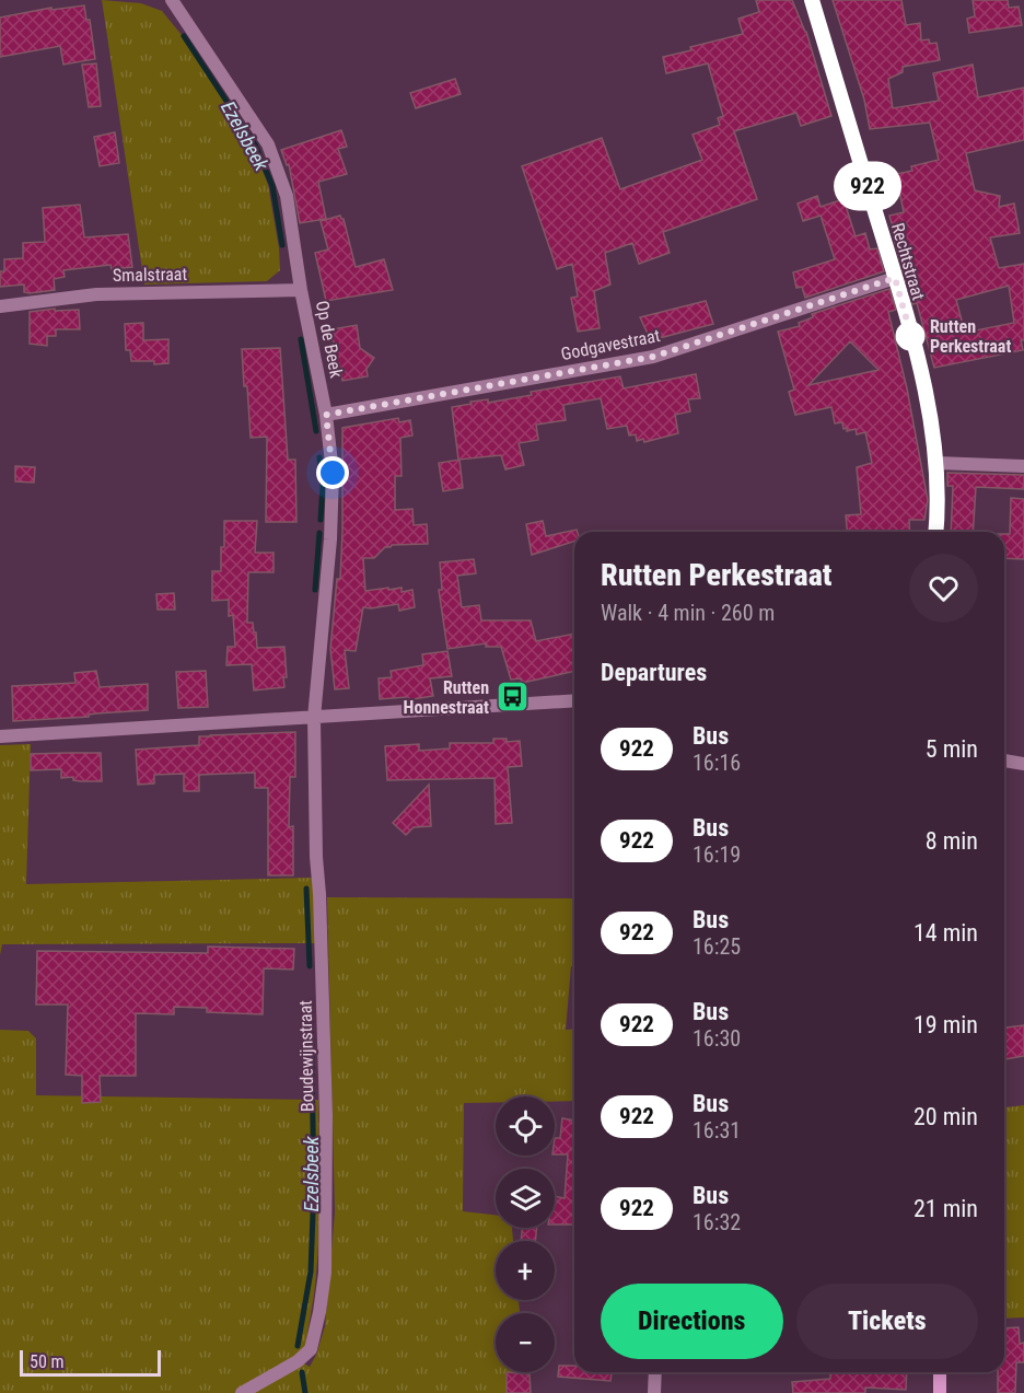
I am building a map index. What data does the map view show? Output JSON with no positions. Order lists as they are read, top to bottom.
{
  "streets": {
    "street": [
      "Rechtstraat",
      "Smalstraat",
      "Op de Beek",
      "Godgavestraat",
      "Boudewijnstraat"
    ]
  },
  "crossings": [
    ["Rechtstraat", "Godgavestraat"],
    ["Smalstraat", "Op de Beek"],
    ["Op de Beek", "Godgavestraat"],
    ["Op de Beek", "Boudewijnstraat"]
  ],
  "water": ["Ezelsbeek"],
  "places": {
    "other": ["Rutten Perkestraat"],
    "bus stop": ["Rutten Honnestraat"]
  },
  "lines": ["bus line 922"],
  "scale_bar": "50 m",
  "page": {
    "on_map": "922",
    "heading": [
      ["Rutten Perkestraat", "Walk · 4 min · 260 m"],
      "Departures"
    ],
    "list": [
      {
        "mark": "922",
        "name": "Bus",
        "note": "16:16",
        "value": "5 min"
      },
      {
        "mark": "922",
        "name": "Bus",
        "note": "16:19",
        "value": "8 min"
      },
      {
        "mark": "922",
        "name": "Bus",
        "note": "16:25",
        "value": "14 min"
      },
      {
        "mark": "922",
        "name": "Bus",
        "note": "16:30",
        "value": "19 min"
      },
      {
        "mark": "922",
        "name": "Bus",
        "note": "16:31",
        "value": "20 min"
      },
      {
        "mark": "922",
        "name": "Bus",
        "note": "16:32",
        "value": "21 min"
      }
    ],
    "map_buttons": ["+", "−"],
    "buttons": ["Directions", "Tickets"],
    "scale": "50 m"
  }
}
